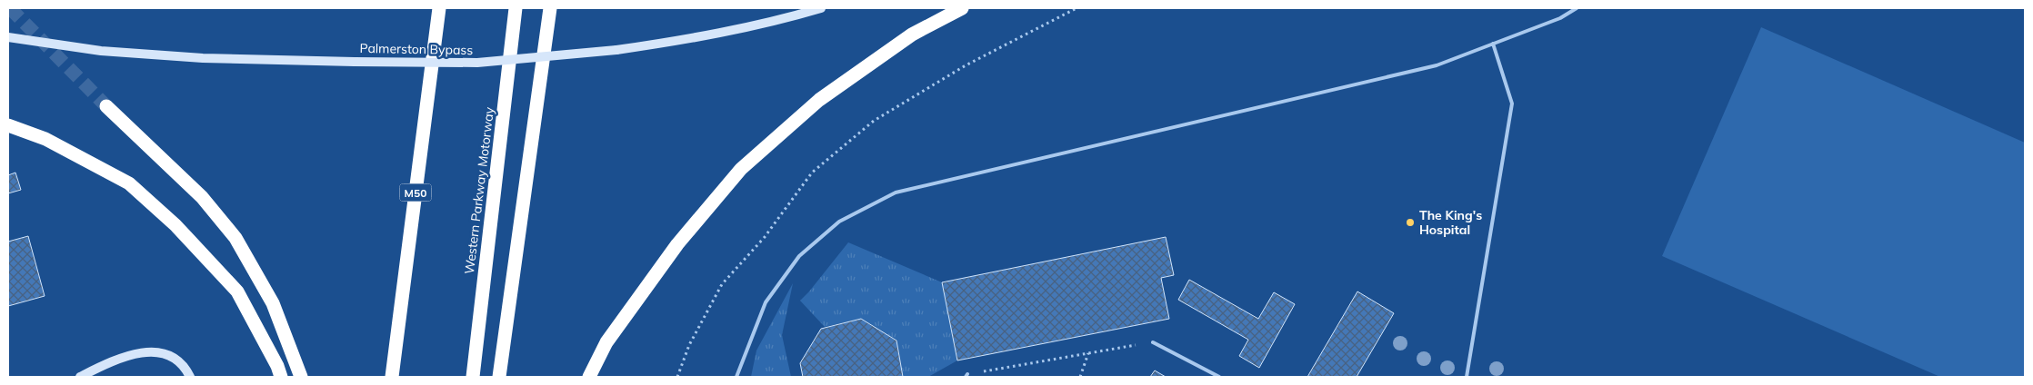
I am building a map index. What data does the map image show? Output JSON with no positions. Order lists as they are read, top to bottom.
{
  "streets": {
    "highway": ["Western Parkway Motorway", "M50"],
    "main road": ["Palmerston Bypass"]
  },
  "places": ["The King's Hospital"]
}
